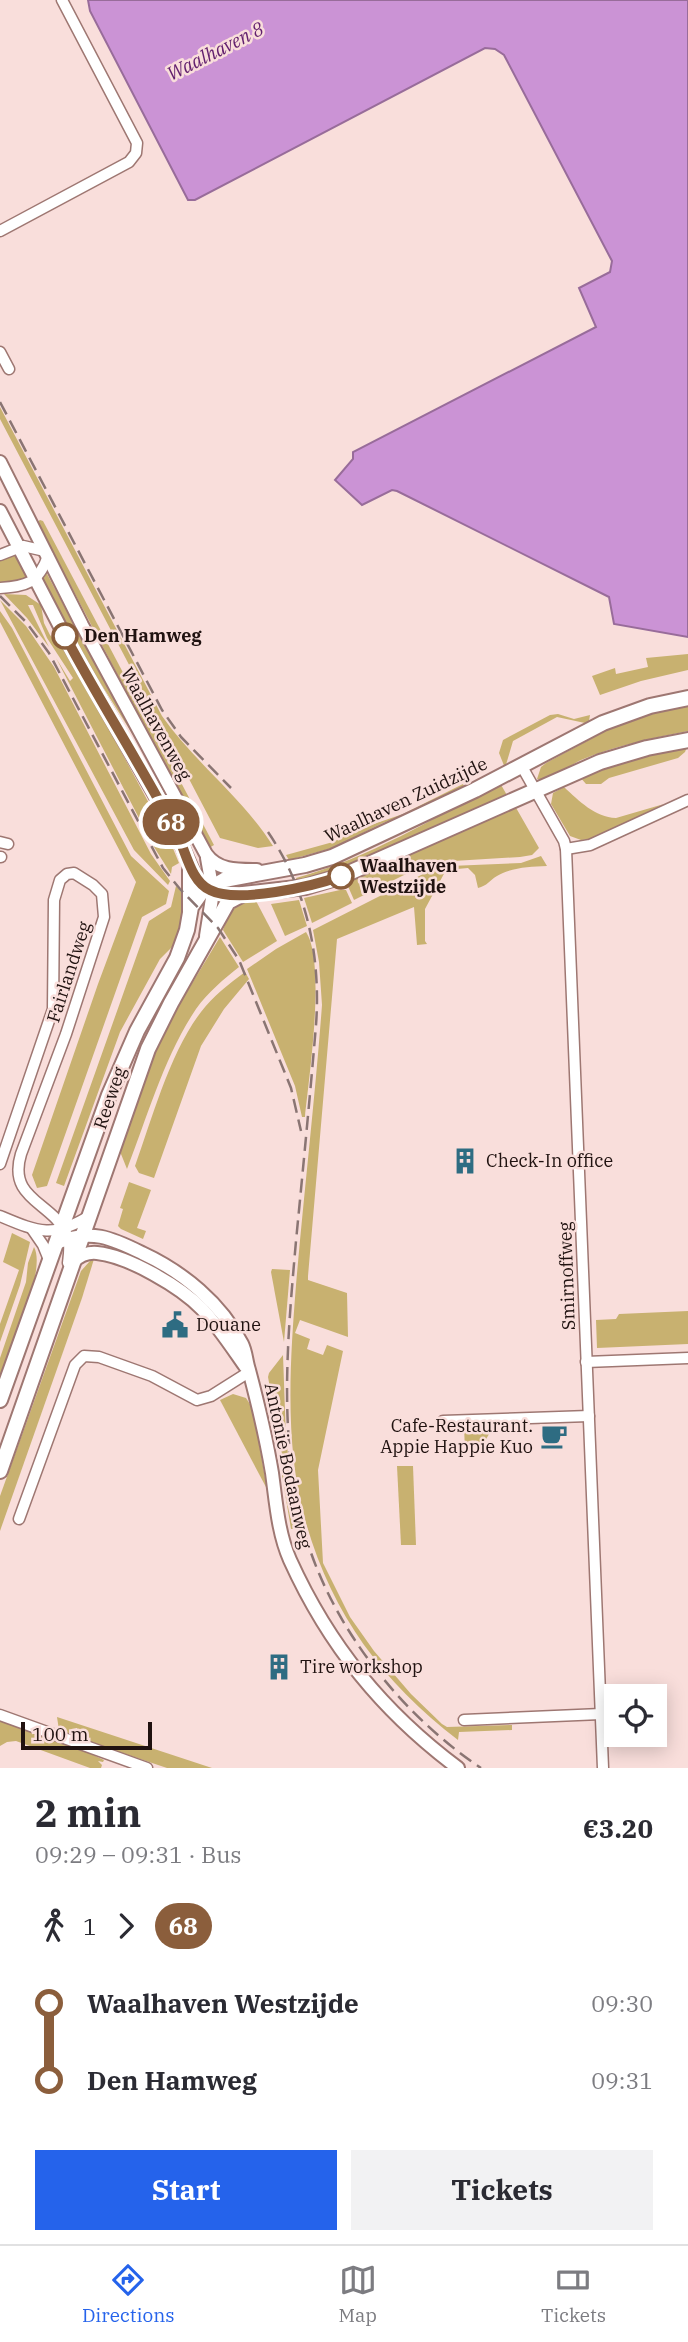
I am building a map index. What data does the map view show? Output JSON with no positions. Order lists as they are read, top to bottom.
{
  "streets": {
    "main road": ["Waalhaven Zuidzijde", "Reeweg"],
    "street": [
      "Waalhavenweg",
      "Fairlandweg",
      "Smirnoffweg",
      "Antonie Bodaanweg"
    ]
  },
  "crossings": [
    ["Waalhavenweg", "Waalhaven Zuidzijde"],
    ["Waalhavenweg", "Reeweg"],
    ["Waalhaven Zuidzijde", "Reeweg"],
    ["Reeweg", "Antonie Bodaanweg"]
  ],
  "water": ["Waalhaven 8"],
  "places": {
    "other": ["Den Hamweg", "Waalhaven Westzijde"],
    "building": ["Check-In office", "Tire workshop"],
    "public building": ["Douane"],
    "cafe": ["Cafe-Restaurant. Appie Happie Kuo"]
  },
  "lines": ["bus line 68"],
  "scale_bar": "100 m",
  "page": {
    "on_map": "68",
    "scale": "100 m",
    "heading": ["2 min", "09:29 – 09:31 · Bus", "€3.20"],
    "legs": ["1", "68"],
    "list": [
      {
        "name": "Waalhaven Westzijde",
        "value": "09:30"
      },
      {
        "name": "Den Hamweg",
        "value": "09:31"
      }
    ],
    "buttons": ["Start", "Tickets"],
    "tabs": ["Directions", "Map", "Tickets"]
  }
}
